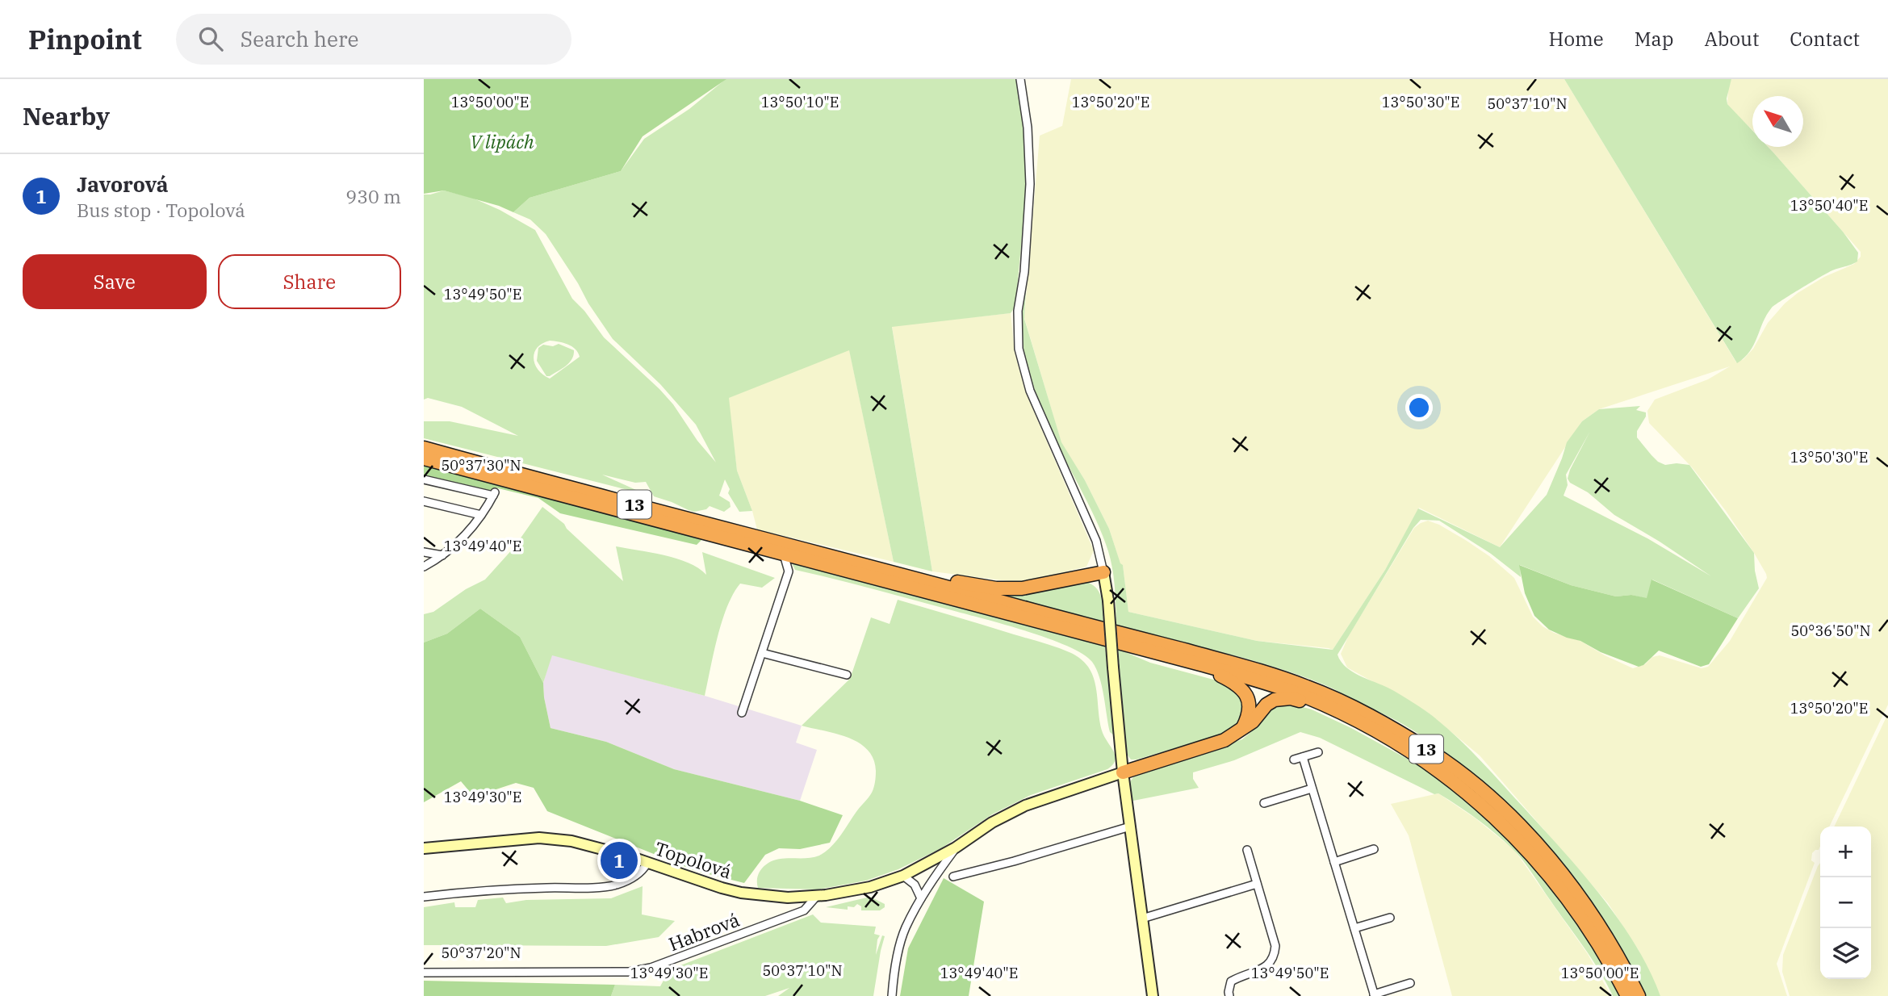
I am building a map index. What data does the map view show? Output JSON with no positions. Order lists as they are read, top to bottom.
{
  "streets": {
    "highway": ["13"],
    "street": ["Topolová", "Habrová"]
  },
  "crossings": [
    ["Topolová", "Habrová"]
  ],
  "parks": ["V lipách"],
  "north": "top left",
  "page": {
    "header": "Pinpoint",
    "search": "Search here",
    "nav": [
      "Home",
      "Map",
      "About",
      "Contact"
    ],
    "heading": "Nearby",
    "list": [
      {
        "mark": "1",
        "name": "Javorová",
        "note": "Bus stop · Topolová",
        "value": "930 m"
      }
    ],
    "buttons": ["Save", "Share"],
    "map_buttons": ["+", "−"],
    "pins": "1"
  },
  "coordinates": [
    "13°50'00\"E",
    "13°50'10\"E",
    "13°50'20\"E",
    "13°50'30\"E",
    "50°37'10\"N",
    "13°50'40\"E",
    "13°49'50\"E",
    "50°37'30\"N",
    "13°49'40\"E",
    "50°36'50\"N",
    "13°49'30\"E",
    "50°37'20\"N"
  ]
}
